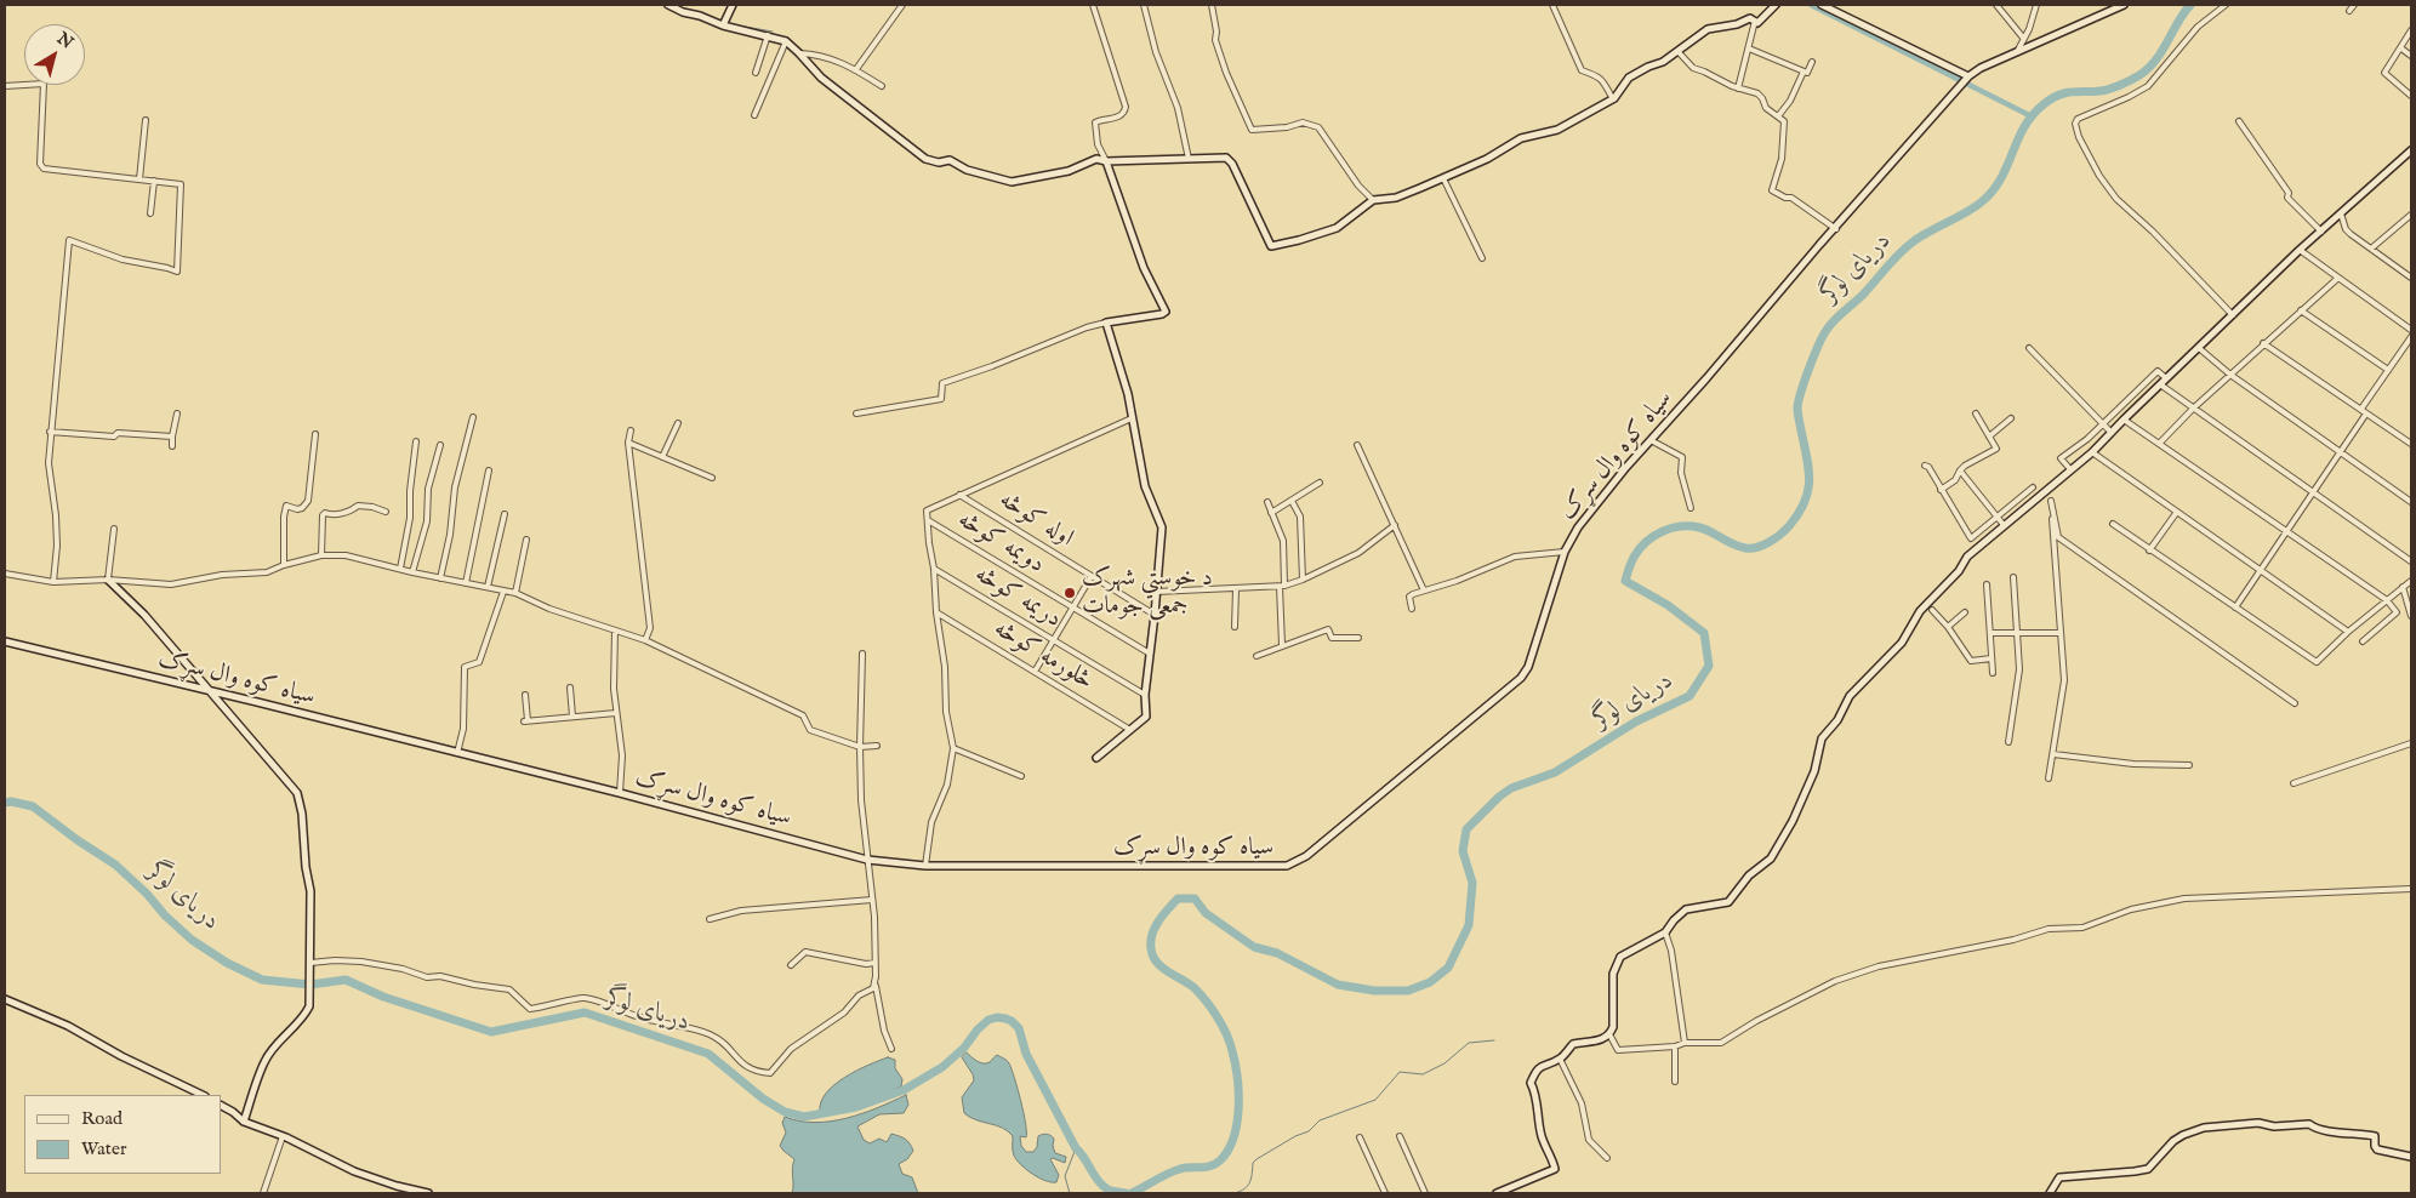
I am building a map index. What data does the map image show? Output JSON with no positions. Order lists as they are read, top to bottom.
{
  "streets": {
    "street": [
      "سیاه کوه وال سړک",
      "اوله کوڅه",
      "دویمه کوڅه",
      "دریمه کوڅه",
      "څلورمه کوڅه"
    ]
  },
  "water": ["دریای لوگر"],
  "places": ["د خوستي شهرک جمعی جومات"],
  "legend": ["Road", "Water"],
  "north": "top right"
}
